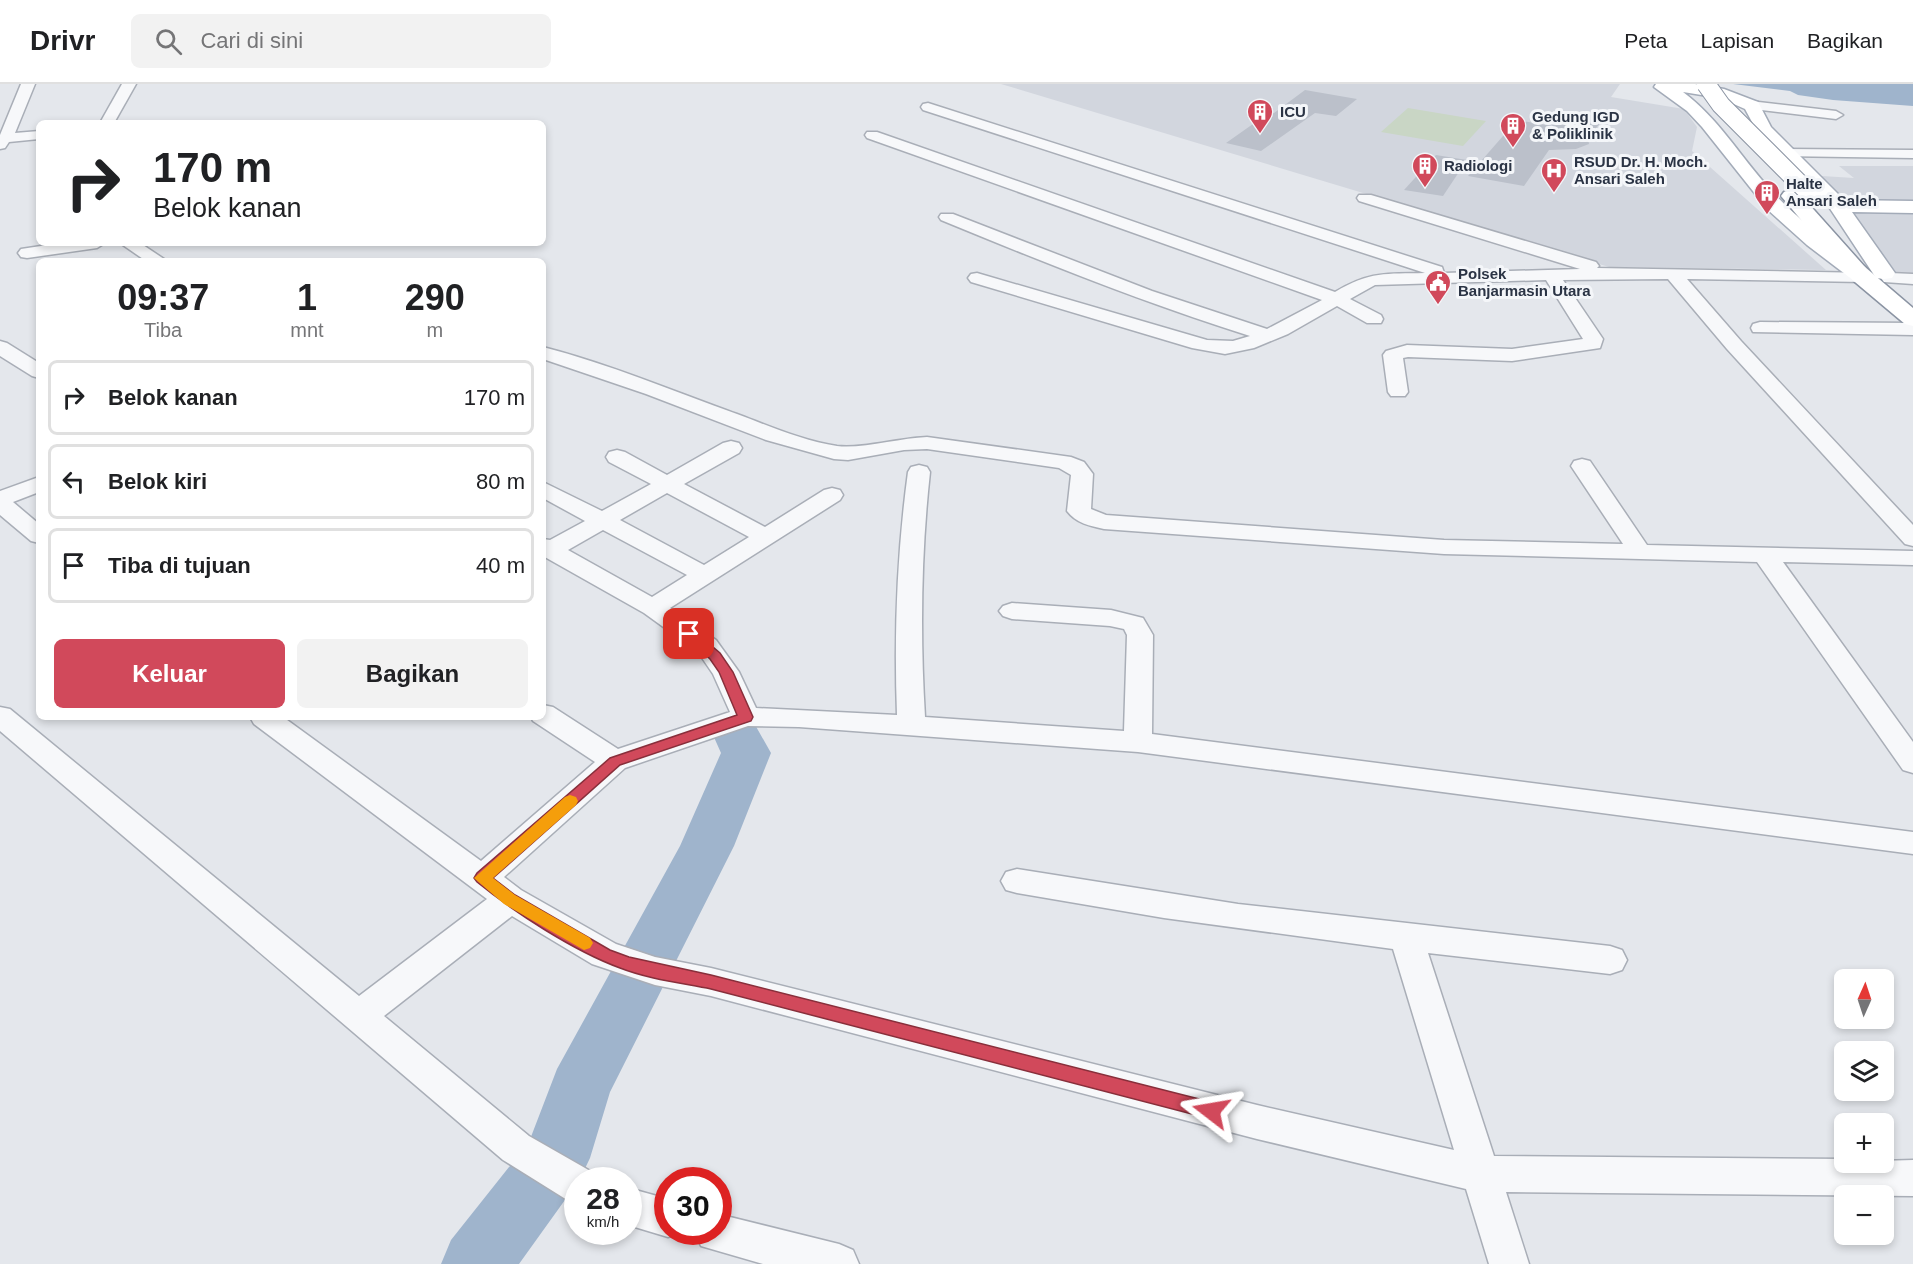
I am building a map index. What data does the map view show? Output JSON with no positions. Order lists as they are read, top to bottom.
{
  "places": {
    "building": [
      "ICU",
      "Gedung IGD & Poliklinik",
      "Radiologi",
      "Halte Ansari Saleh"
    ],
    "hospital": ["RSUD Dr. H. Moch. Ansari Saleh"],
    "public building": ["Polsek Banjarmasin Utara"]
  },
  "north": "top",
  "page": {
    "header": "Drivr",
    "search": "Cari di sini",
    "nav": ["Peta", "Lapisan", "Bagikan"],
    "turn": ["170 m", "Belok kanan"],
    "eta": [
      "09:37",
      "Tiba",
      "1",
      "mnt",
      "290",
      "m"
    ],
    "list": [
      {
        "name": "Belok kanan",
        "value": "170 m"
      },
      {
        "name": "Belok kiri",
        "value": "80 m"
      },
      {
        "name": "Tiba di tujuan",
        "value": "40 m"
      }
    ],
    "buttons": ["Keluar", "Bagikan"],
    "map_buttons": ["+", "−"],
    "speed": "28 km/h",
    "limit": "30"
  }
}
